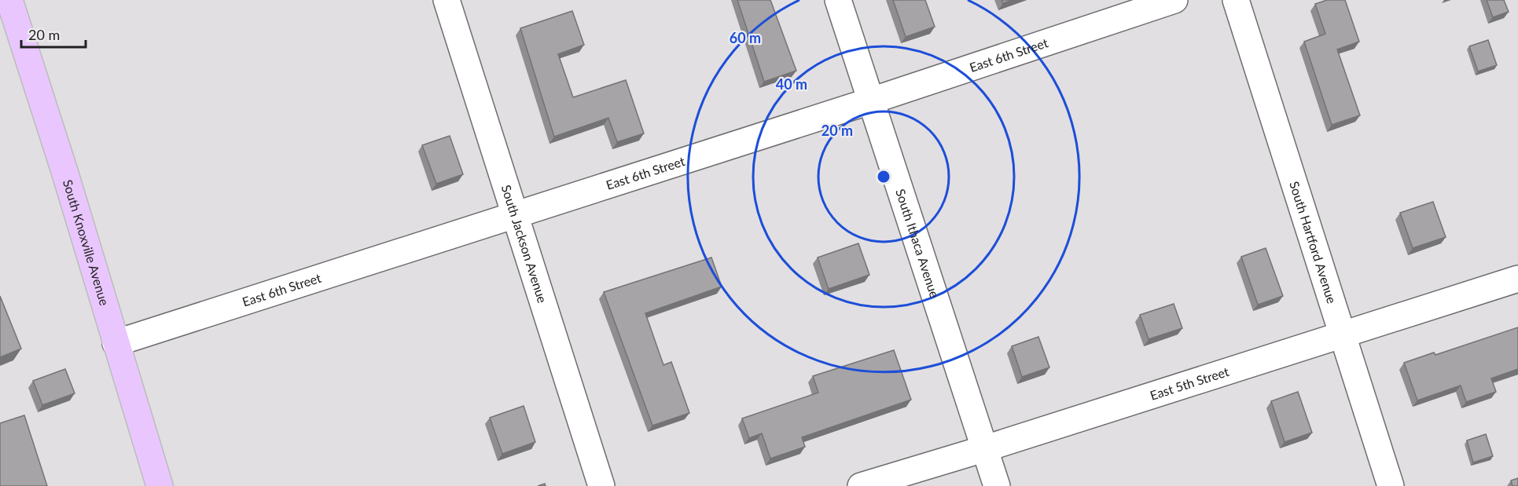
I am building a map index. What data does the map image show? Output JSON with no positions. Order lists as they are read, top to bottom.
{
  "streets": {
    "main road": ["South Knoxville Avenue"],
    "street": [
      "East 6th Street",
      "South Ithaca Avenue",
      "South Jackson Avenue",
      "South Hartford Avenue",
      "East 5th Street"
    ]
  },
  "crossings": [
    ["East 6th Street", "South Knoxville Avenue"],
    ["East 6th Street", "South Ithaca Avenue"],
    ["East 6th Street", "South Jackson Avenue"],
    ["South Ithaca Avenue", "East 5th Street"],
    ["South Hartford Avenue", "East 5th Street"]
  ],
  "scale_bar": "20 m",
  "rings": ["60 m", "40 m", "20 m"]
}
